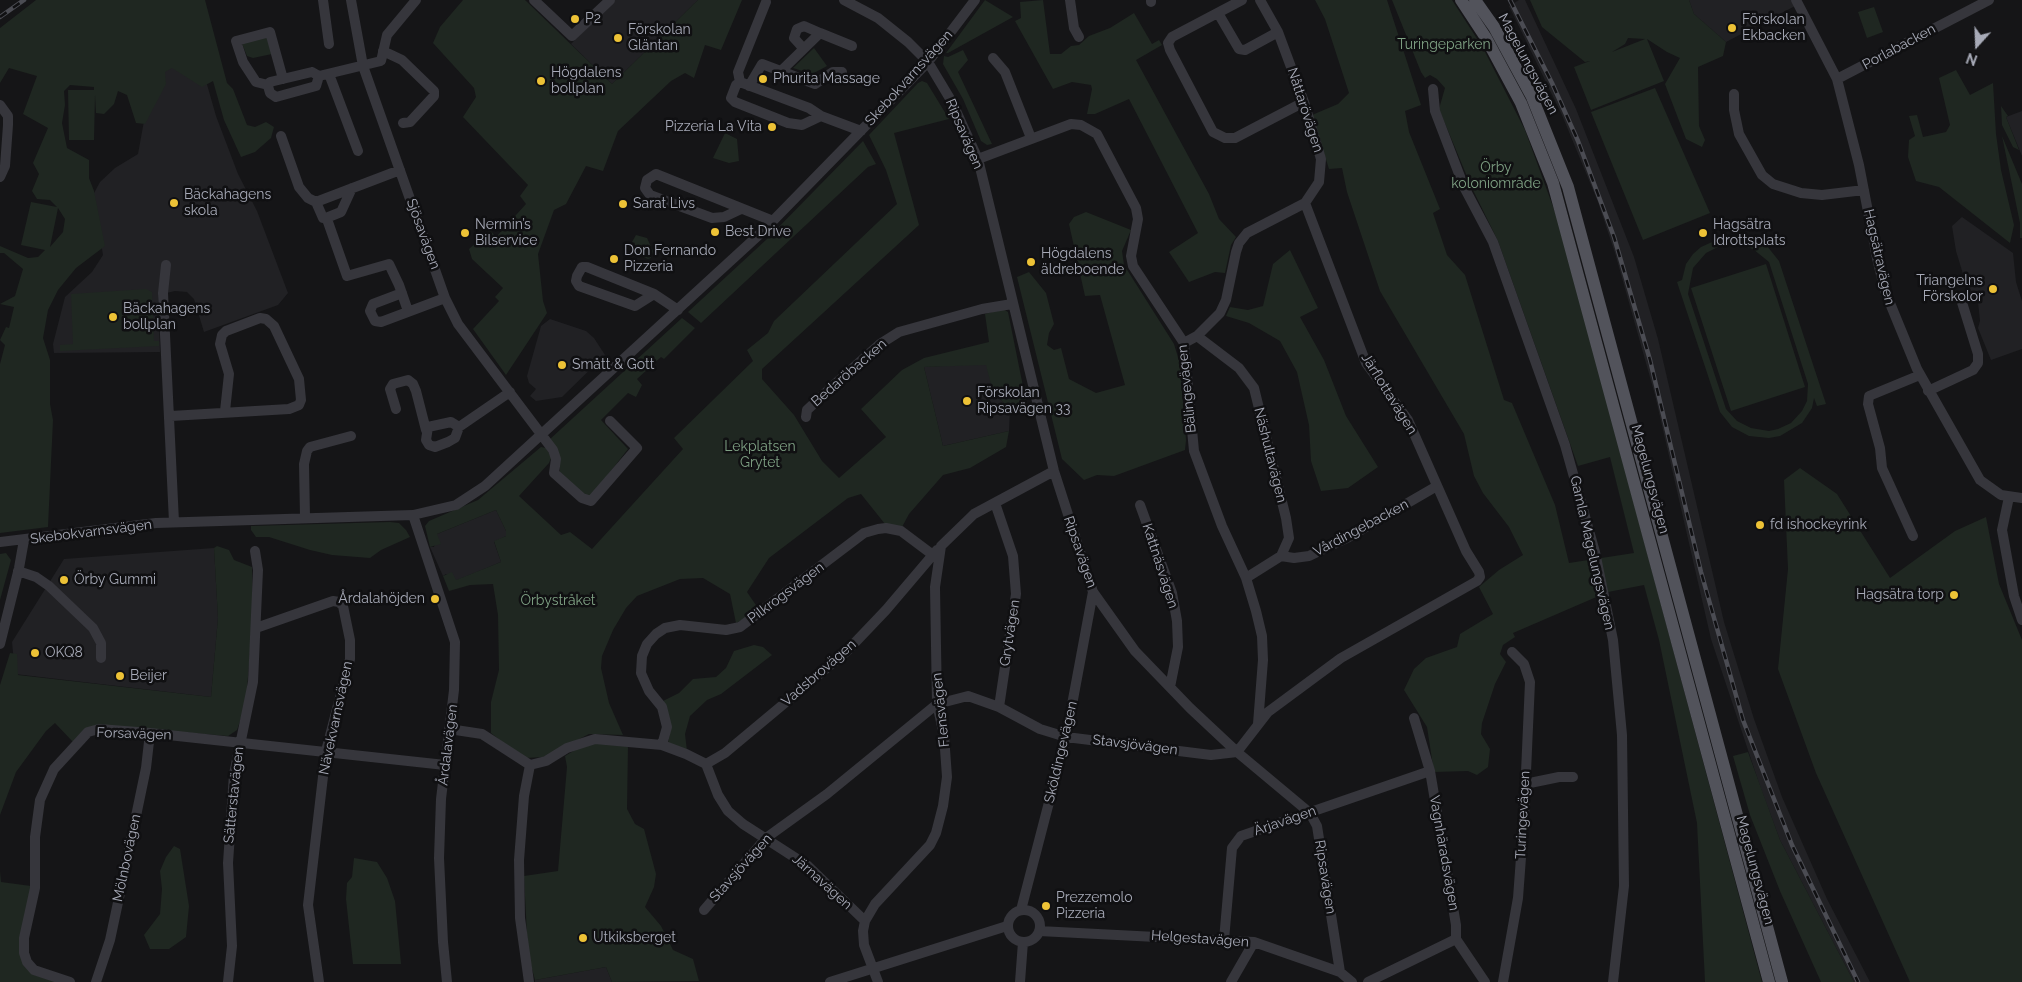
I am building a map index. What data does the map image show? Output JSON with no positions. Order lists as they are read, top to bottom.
{
  "streets": {
    "main road": ["Magelungsvägen"],
    "street": [
      "Porlabacken",
      "Skebokvarnsvägen",
      "Nåttarövägen",
      "Ripsavägen",
      "Sjösavägen",
      "Hagsätravägen",
      "Bedaröbacken",
      "Bälingevägen",
      "Järflottavägen",
      "Näshultavägen",
      "Vårdingebacken",
      "Gamla Magelungsvägen",
      "Kattnäsvägen",
      "Pilkrogsvägen",
      "Grytvägen",
      "Vadsbrovägen",
      "Flensvägen",
      "Nävekvarnsvägen",
      "Forsavägen",
      "Årdalavägen",
      "Stavsjövägen",
      "Sköldingevägen",
      "Sätterstavägen",
      "Turingevägen",
      "Ärjavägen",
      "Vagnhäradsvägen",
      "Mölnbovägen",
      "Järnavägen",
      "Helgestavägen"
    ]
  },
  "crossings": [
    ["Porlabacken", "Hagsätravägen"],
    ["Skebokvarnsvägen", "Ripsavägen"],
    ["Skebokvarnsvägen", "Sjösavägen"],
    ["Skebokvarnsvägen", "Årdalavägen"],
    ["Nåttarövägen", "Järflottavägen"],
    ["Ripsavägen", "Bedaröbacken"],
    ["Ripsavägen", "Bälingevägen"],
    ["Ripsavägen", "Kattnäsvägen"],
    ["Ripsavägen", "Stavsjövägen"],
    ["Ripsavägen", "Sköldingevägen"],
    ["Ripsavägen", "Ärjavägen"],
    ["Ripsavägen", "Helgestavägen"],
    ["Bälingevägen", "Järflottavägen"],
    ["Järflottavägen", "Vårdingebacken"],
    ["Näshultavägen", "Vårdingebacken"],
    ["Pilkrogsvägen", "Vadsbrovägen"],
    ["Grytvägen", "Stavsjövägen"],
    ["Vadsbrovägen", "Flensvägen"],
    ["Vadsbrovägen", "Järnavägen"],
    ["Flensvägen", "Stavsjövägen"],
    ["Flensvägen", "Järnavägen"],
    ["Nävekvarnsvägen", "Forsavägen"],
    ["Nävekvarnsvägen", "Sätterstavägen"],
    ["Forsavägen", "Årdalavägen"],
    ["Forsavägen", "Sätterstavägen"],
    ["Forsavägen", "Mölnbovägen"],
    ["Stavsjövägen", "Sköldingevägen"],
    ["Stavsjövägen", "Järnavägen"],
    ["Sköldingevägen", "Helgestavägen"],
    ["Ärjavägen", "Vagnhäradsvägen"],
    ["Ärjavägen", "Helgestavägen"]
  ],
  "parks": [
    "Turingeparken",
    "Örby koloniområde",
    "Lekplatsen Grytet",
    "Örbystråket"
  ],
  "places": [
    "P2",
    "Förskolan Ekbacken",
    "Förskolan Gläntan",
    "Phurita Massage",
    "Högdalens bollplan",
    "Pizzeria La Vita",
    "Bäckahagens skola",
    "Sarat Livs",
    "Best Drive",
    "Nermin’s Bilservice",
    "Hagsätra Idrottsplats",
    "Don Fernando Pizzeria",
    "Högdalens äldreboende",
    "Triangelns Förskolor",
    "Bäckahagens bollplan",
    "Smått & Gott",
    "Förskolan Ripsavägen 33",
    "fd ishockeyrink",
    "Örby Gummi",
    "Hagsätra torp",
    "Årdalahöjden",
    "OKQ8",
    "Beijer",
    "Prezzemolo Pizzeria",
    "Utkiksberget"
  ],
  "north": "bottom"
}
